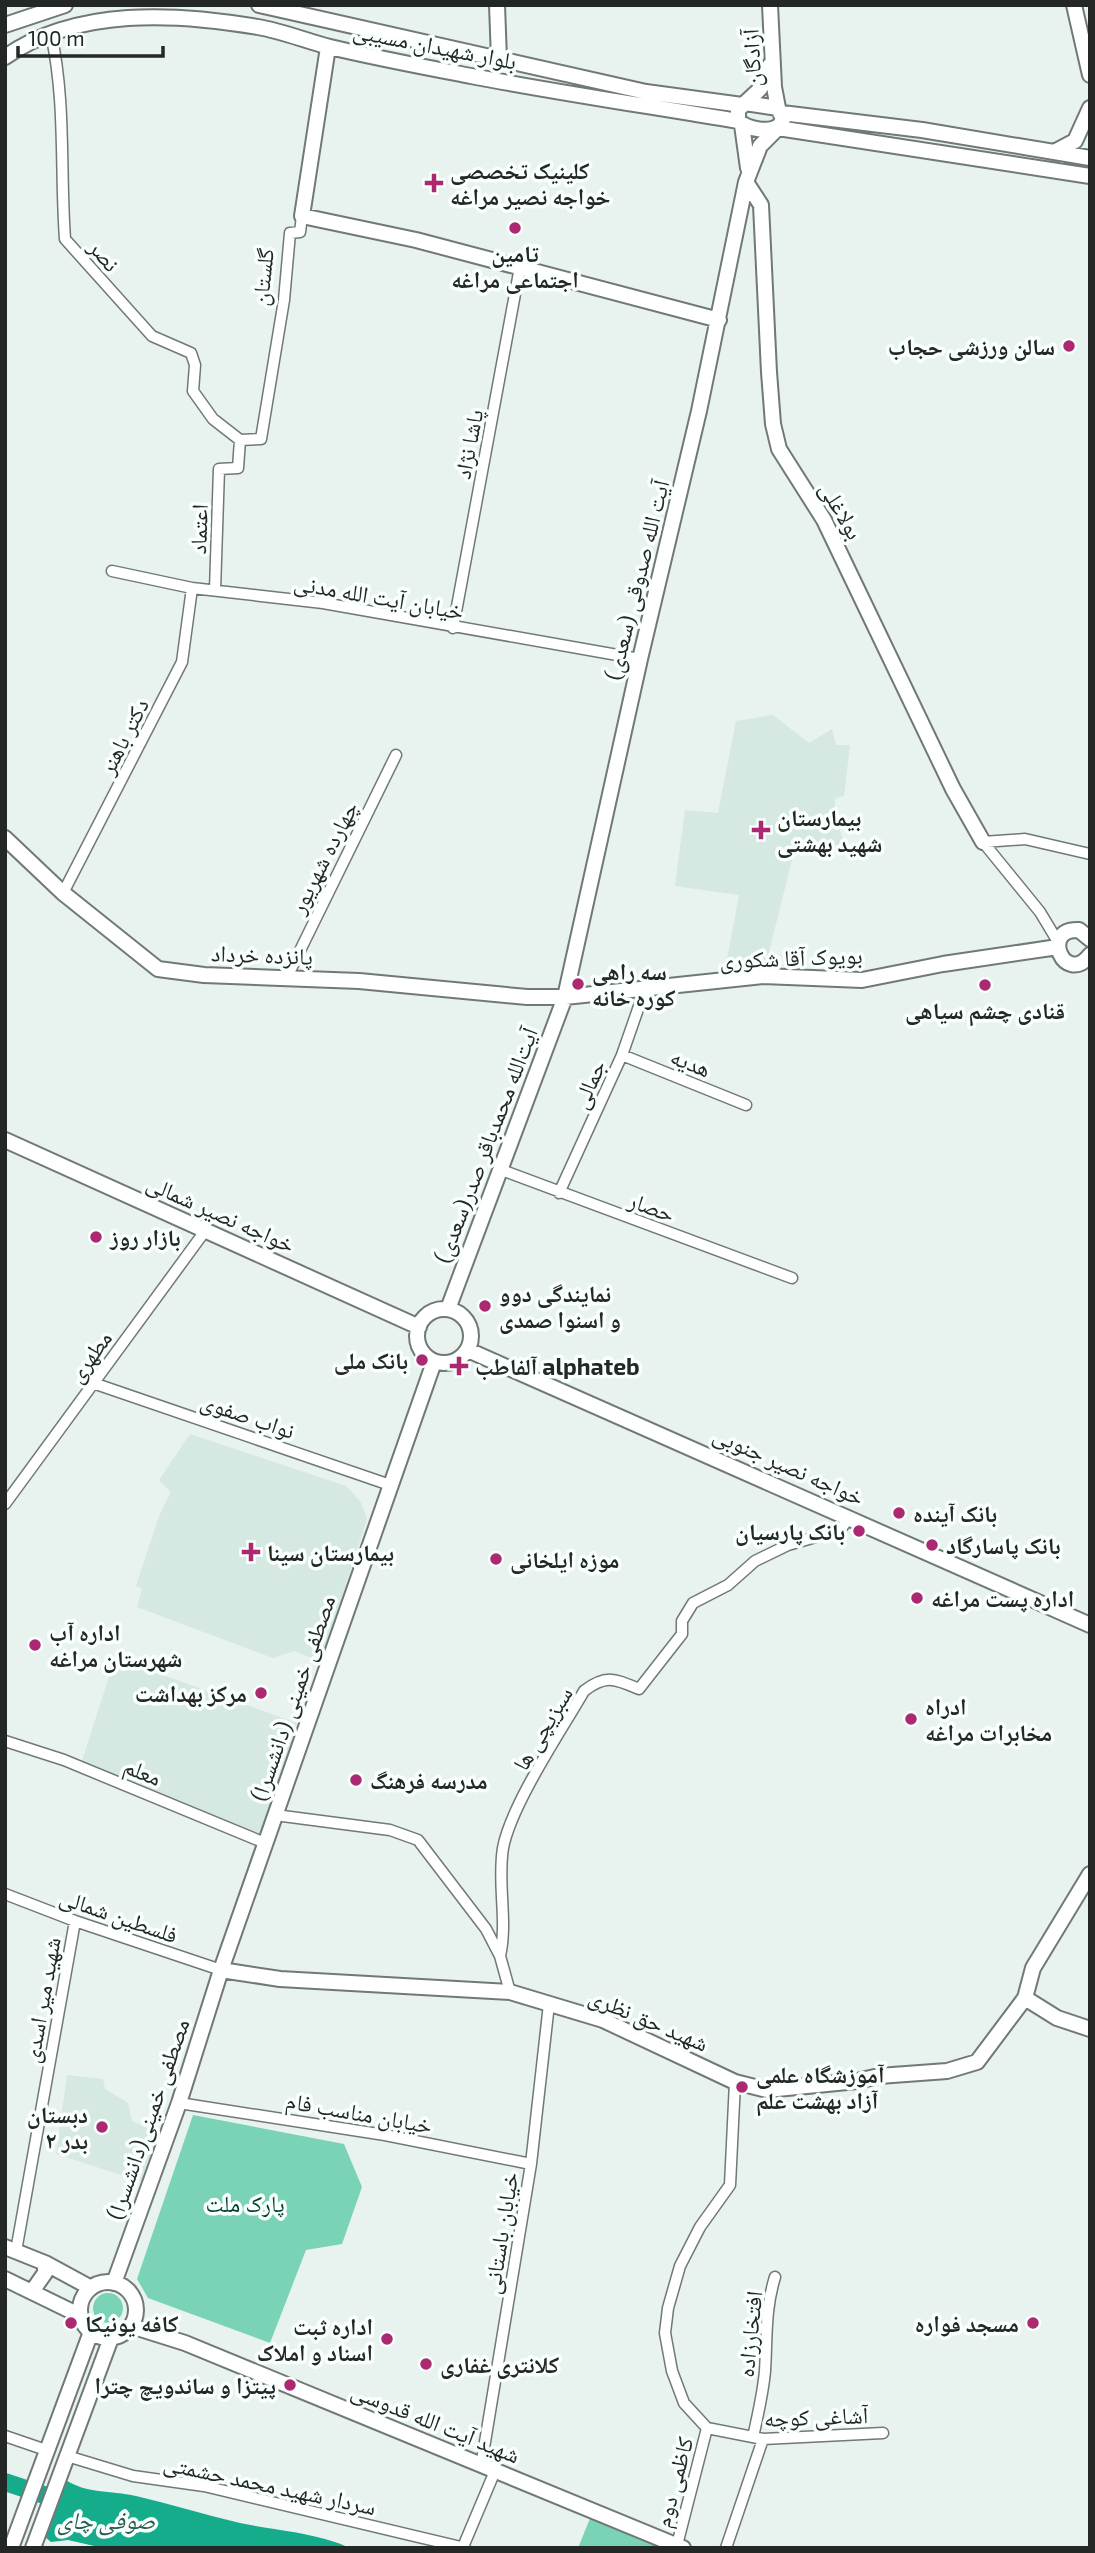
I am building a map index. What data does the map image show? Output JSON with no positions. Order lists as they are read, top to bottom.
{
  "streets": {
    "street": [
      "بلوار شهیدان مسیبی",
      "آزادگان",
      "نصر",
      "گلستان",
      "پاشا نژاد",
      "بولاغلی",
      "اعتماد",
      "آیت الله صدوقی (سعدی)",
      "خیابان آیت الله مدنی",
      "دکتر باهنر",
      "چهارده شهریور",
      "پانزده خرداد",
      "بویوک آقا شکوری",
      "هدیه",
      "جمالی",
      "آیت‌الله محمدباقر صدر(سعدی)",
      "حصار",
      "خواجه نصیر شمالی",
      "مطهری",
      "نواب صفوی",
      "خواجه نصیر جنوبی",
      "مصطفی خمینی (دانشسرا)",
      "سبزیچی ها",
      "معلم",
      "فلسطین شمالی",
      "شهید میر اسدی",
      "شهید حق نظری",
      "خیابان مناسب فام",
      "(دانشسرا)مصطفی خمینی",
      "خیابان باستانی",
      "افتخارزاده",
      "آشاغی کوچه",
      "شهید آیت الله قدوسی",
      "کاظمی دوم",
      "سردار شهید محمد حشمتی"
    ]
  },
  "crossings": [
    ["بلوار شهیدان مسیبی", "آزادگان"],
    ["بلوار شهیدان مسیبی", "نصر"],
    ["بلوار شهیدان مسیبی", "گلستان"],
    ["نصر", "گلستان"],
    ["نصر", "اعتماد"],
    ["گلستان", "اعتماد"],
    ["پاشا نژاد", "خیابان آیت الله مدنی"],
    ["بولاغلی", "آیت الله صدوقی (سعدی)"],
    ["بولاغلی", "بویوک آقا شکوری"],
    ["اعتماد", "خیابان آیت الله مدنی"],
    ["آیت الله صدوقی (سعدی)", "خیابان آیت الله مدنی"],
    ["آیت الله صدوقی (سعدی)", "پانزده خرداد"],
    ["آیت الله صدوقی (سعدی)", "بویوک آقا شکوری"],
    ["آیت الله صدوقی (سعدی)", "آیت‌الله محمدباقر صدر(سعدی)"],
    ["خیابان آیت الله مدنی", "دکتر باهنر"],
    ["دکتر باهنر", "پانزده خرداد"],
    ["چهارده شهریور", "پانزده خرداد"],
    ["پانزده خرداد", "بویوک آقا شکوری"],
    ["پانزده خرداد", "آیت‌الله محمدباقر صدر(سعدی)"],
    ["بویوک آقا شکوری", "جمالی"],
    ["بویوک آقا شکوری", "آیت‌الله محمدباقر صدر(سعدی)"],
    ["هدیه", "جمالی"],
    ["جمالی", "حصار"],
    ["آیت‌الله محمدباقر صدر(سعدی)", "حصار"],
    ["آیت‌الله محمدباقر صدر(سعدی)", "خواجه نصیر شمالی"],
    ["آیت‌الله محمدباقر صدر(سعدی)", "خواجه نصیر جنوبی"],
    ["آیت‌الله محمدباقر صدر(سعدی)", "مصطفی خمینی (دانشسرا)"],
    ["خواجه نصیر شمالی", "مطهری"],
    ["خواجه نصیر شمالی", "خواجه نصیر جنوبی"],
    ["خواجه نصیر شمالی", "مصطفی خمینی (دانشسرا)"],
    ["مطهری", "نواب صفوی"],
    ["نواب صفوی", "مصطفی خمینی (دانشسرا)"],
    ["خواجه نصیر جنوبی", "مصطفی خمینی (دانشسرا)"],
    ["خواجه نصیر جنوبی", "سبزیچی ها"],
    ["مصطفی خمینی (دانشسرا)", "معلم"],
    ["مصطفی خمینی (دانشسرا)", "فلسطین شمالی"],
    ["مصطفی خمینی (دانشسرا)", "شهید حق نظری"],
    ["مصطفی خمینی (دانشسرا)", "(دانشسرا)مصطفی خمینی"],
    ["فلسطین شمالی", "شهید میر اسدی"],
    ["فلسطین شمالی", "شهید حق نظری"],
    ["فلسطین شمالی", "(دانشسرا)مصطفی خمینی"],
    ["شهید حق نظری", "(دانشسرا)مصطفی خمینی"],
    ["شهید حق نظری", "خیابان باستانی"],
    ["خیابان مناسب فام", "(دانشسرا)مصطفی خمینی"],
    ["خیابان مناسب فام", "خیابان باستانی"],
    ["(دانشسرا)مصطفی خمینی", "شهید آیت الله قدوسی"],
    ["خیابان باستانی", "شهید آیت الله قدوسی"],
    ["خیابان باستانی", "سردار شهید محمد حشمتی"],
    ["افتخارزاده", "آشاغی کوچه"],
    ["آشاغی کوچه", "کاظمی دوم"],
    ["شهید آیت الله قدوسی", "کاظمی دوم"]
  ],
  "water": ["صوفی چای"],
  "parks": ["پارک ملت"],
  "places": {
    "health": [
      "کلینیک تخصصی خواجه نصیر مراغه",
      "بیمارستان شهید بهشتی",
      "آلفاطب alphateb",
      "بیمارستان سینا"
    ],
    "other": [
      "تامین اجتماعی مراغه",
      "سالن ورزشی حجاب",
      "سه راهی کوره خانه",
      "قنادی چشم سیاهی",
      "بازار روز",
      "نمایندگی دوو و اسنوا صمدی",
      "بانک ملی",
      "بانک آینده",
      "بانک پارسیان",
      "بانک پاسارگاد",
      "موزه ایلخانی",
      "اداره پست مراغه",
      "اداره آب شهرستان مراغه",
      "مرکز بهداشت",
      "ادراه مخابرات مراغه",
      "مدرسه فرهنگ",
      "آموزشگاه علمی آزاد بهشت علم",
      "دبستان بدر ۲",
      "کافه یونیکا",
      "مسجد فواره",
      "اداره ثبت اسناد و املاک",
      "کلانتری غفاری",
      "پیتزا و ساندویچ چترا"
    ]
  },
  "scale_bar": "100 m"
}
